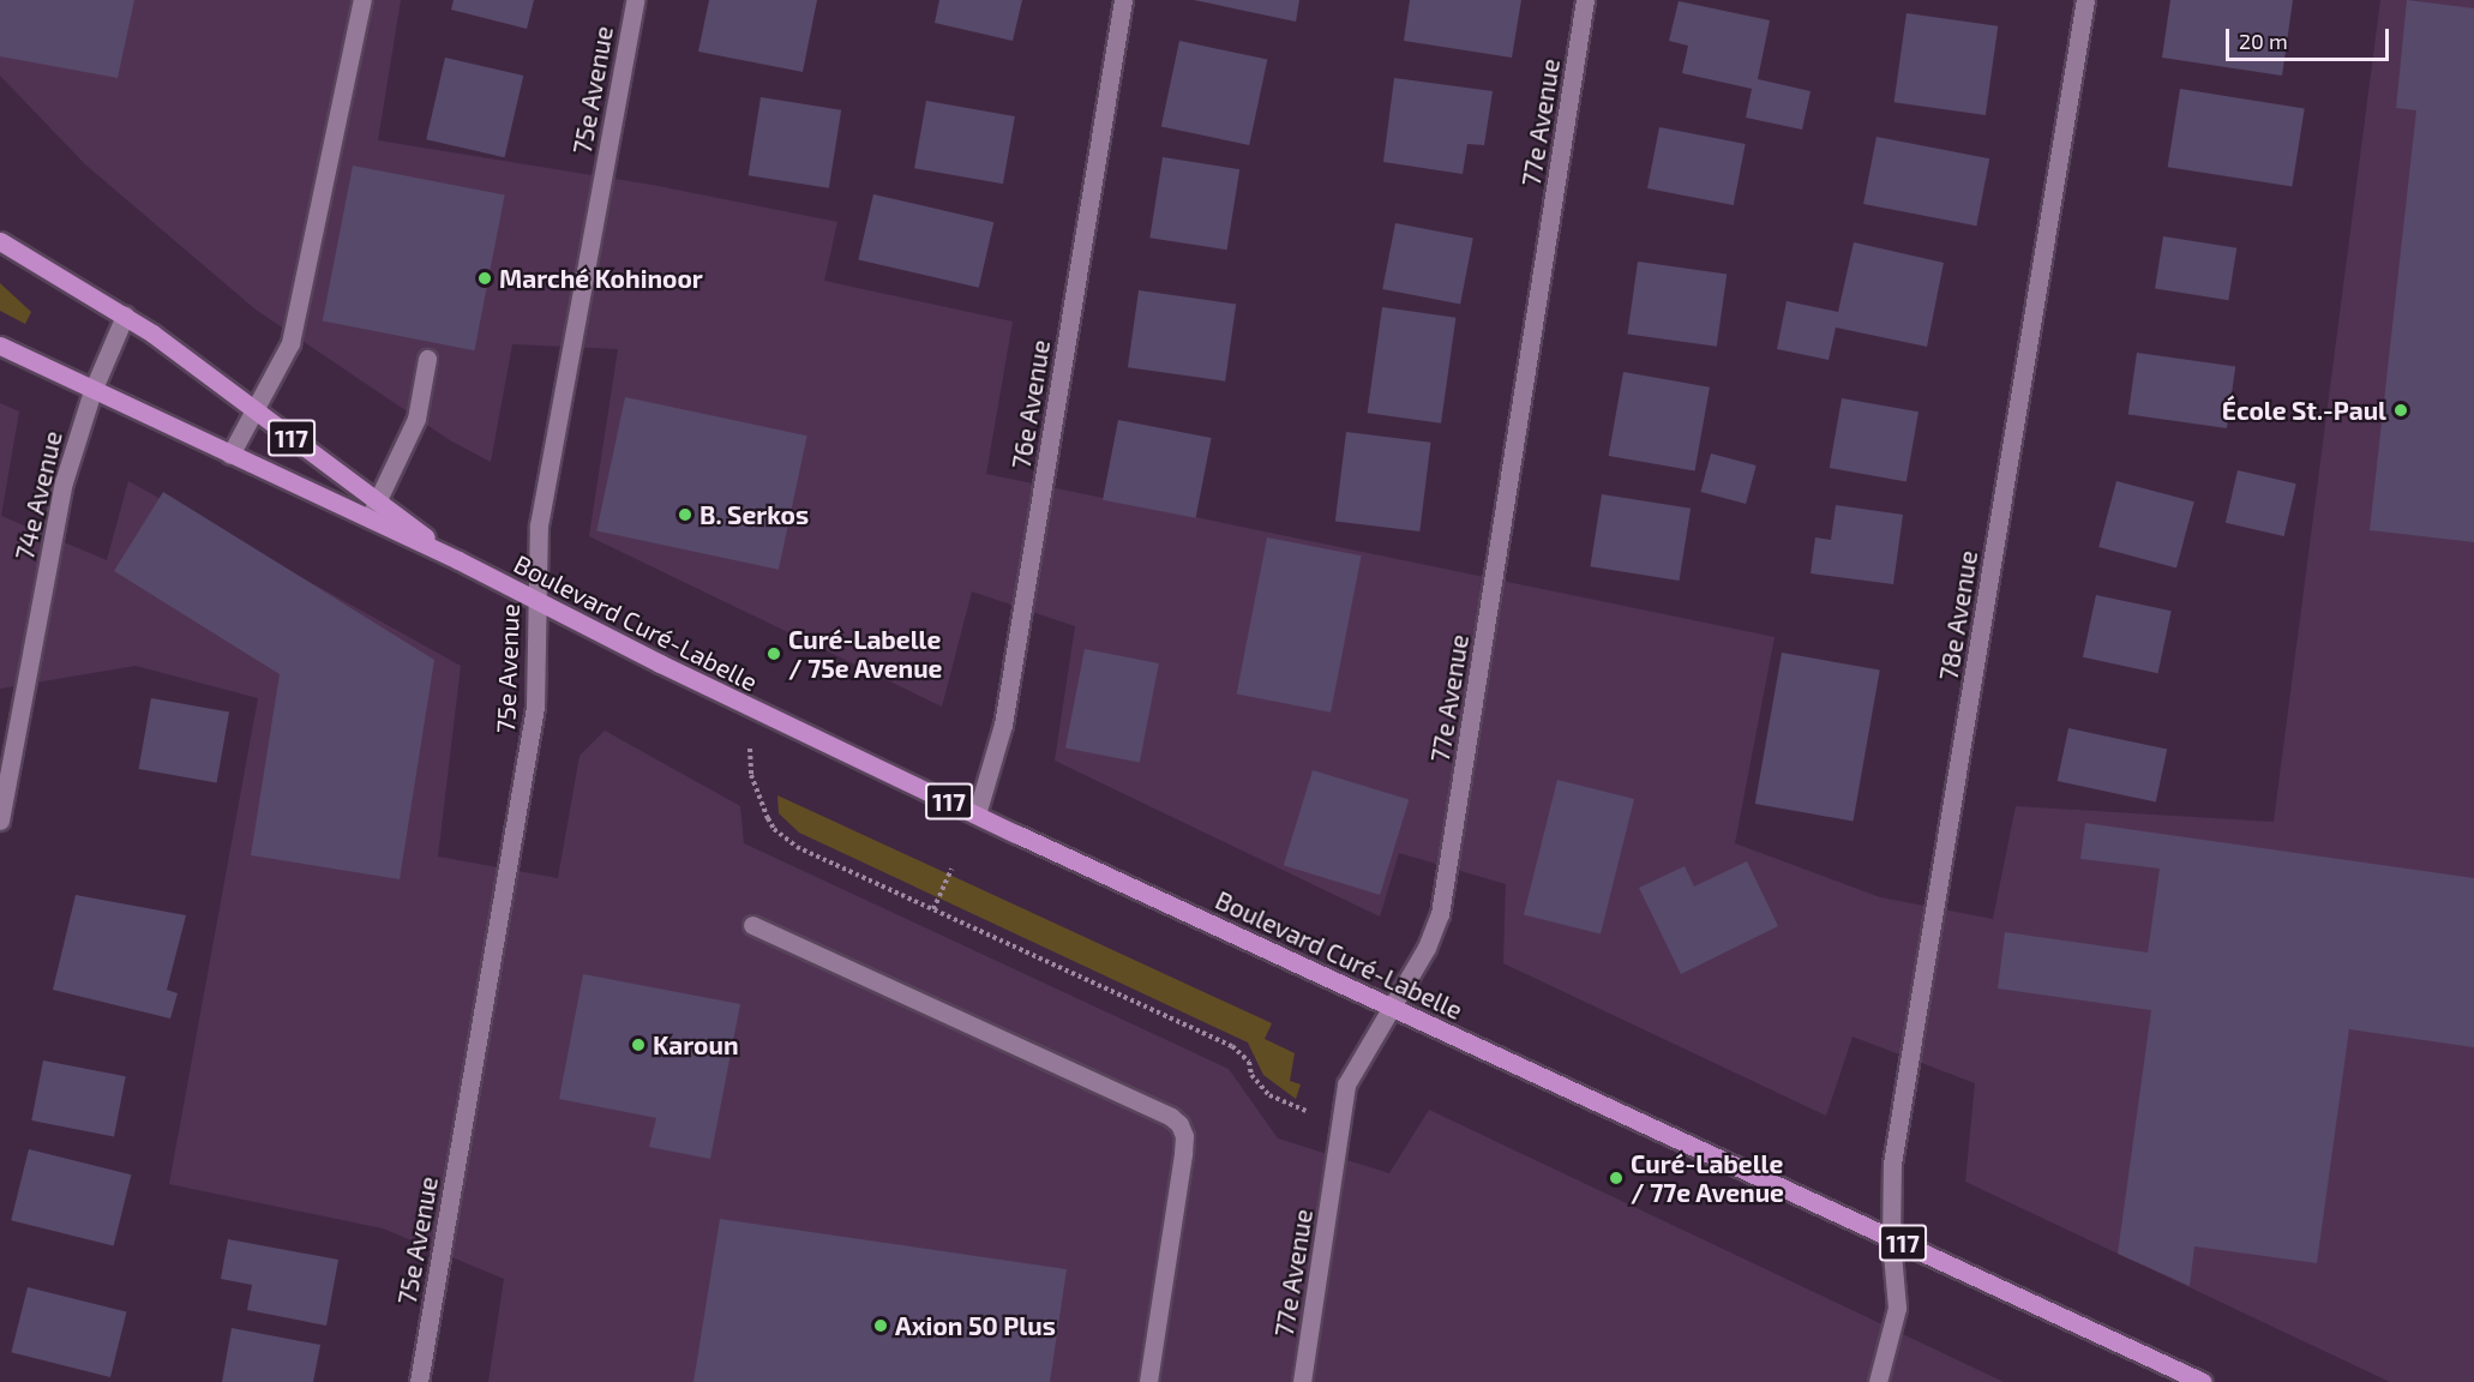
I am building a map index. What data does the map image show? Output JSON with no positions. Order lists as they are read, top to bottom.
{
  "streets": {
    "main road": ["117", "Boulevard Curé-Labelle"],
    "street": [
      "75e Avenue",
      "77e Avenue",
      "76e Avenue",
      "74e Avenue",
      "78e Avenue"
    ]
  },
  "crossings": [
    ["75e Avenue", "Boulevard Curé-Labelle"],
    ["77e Avenue", "Boulevard Curé-Labelle"],
    ["76e Avenue", "Boulevard Curé-Labelle"],
    ["74e Avenue", "Boulevard Curé-Labelle"],
    ["78e Avenue", "Boulevard Curé-Labelle"]
  ],
  "places": [
    "Marché Kohinoor",
    "École St.-Paul",
    "B. Serkos",
    "Curé-Labelle / 75e Avenue",
    "Karoun",
    "Curé-Labelle / 77e Avenue",
    "Axion 50 Plus"
  ],
  "scale_bar": "20 m"
}
